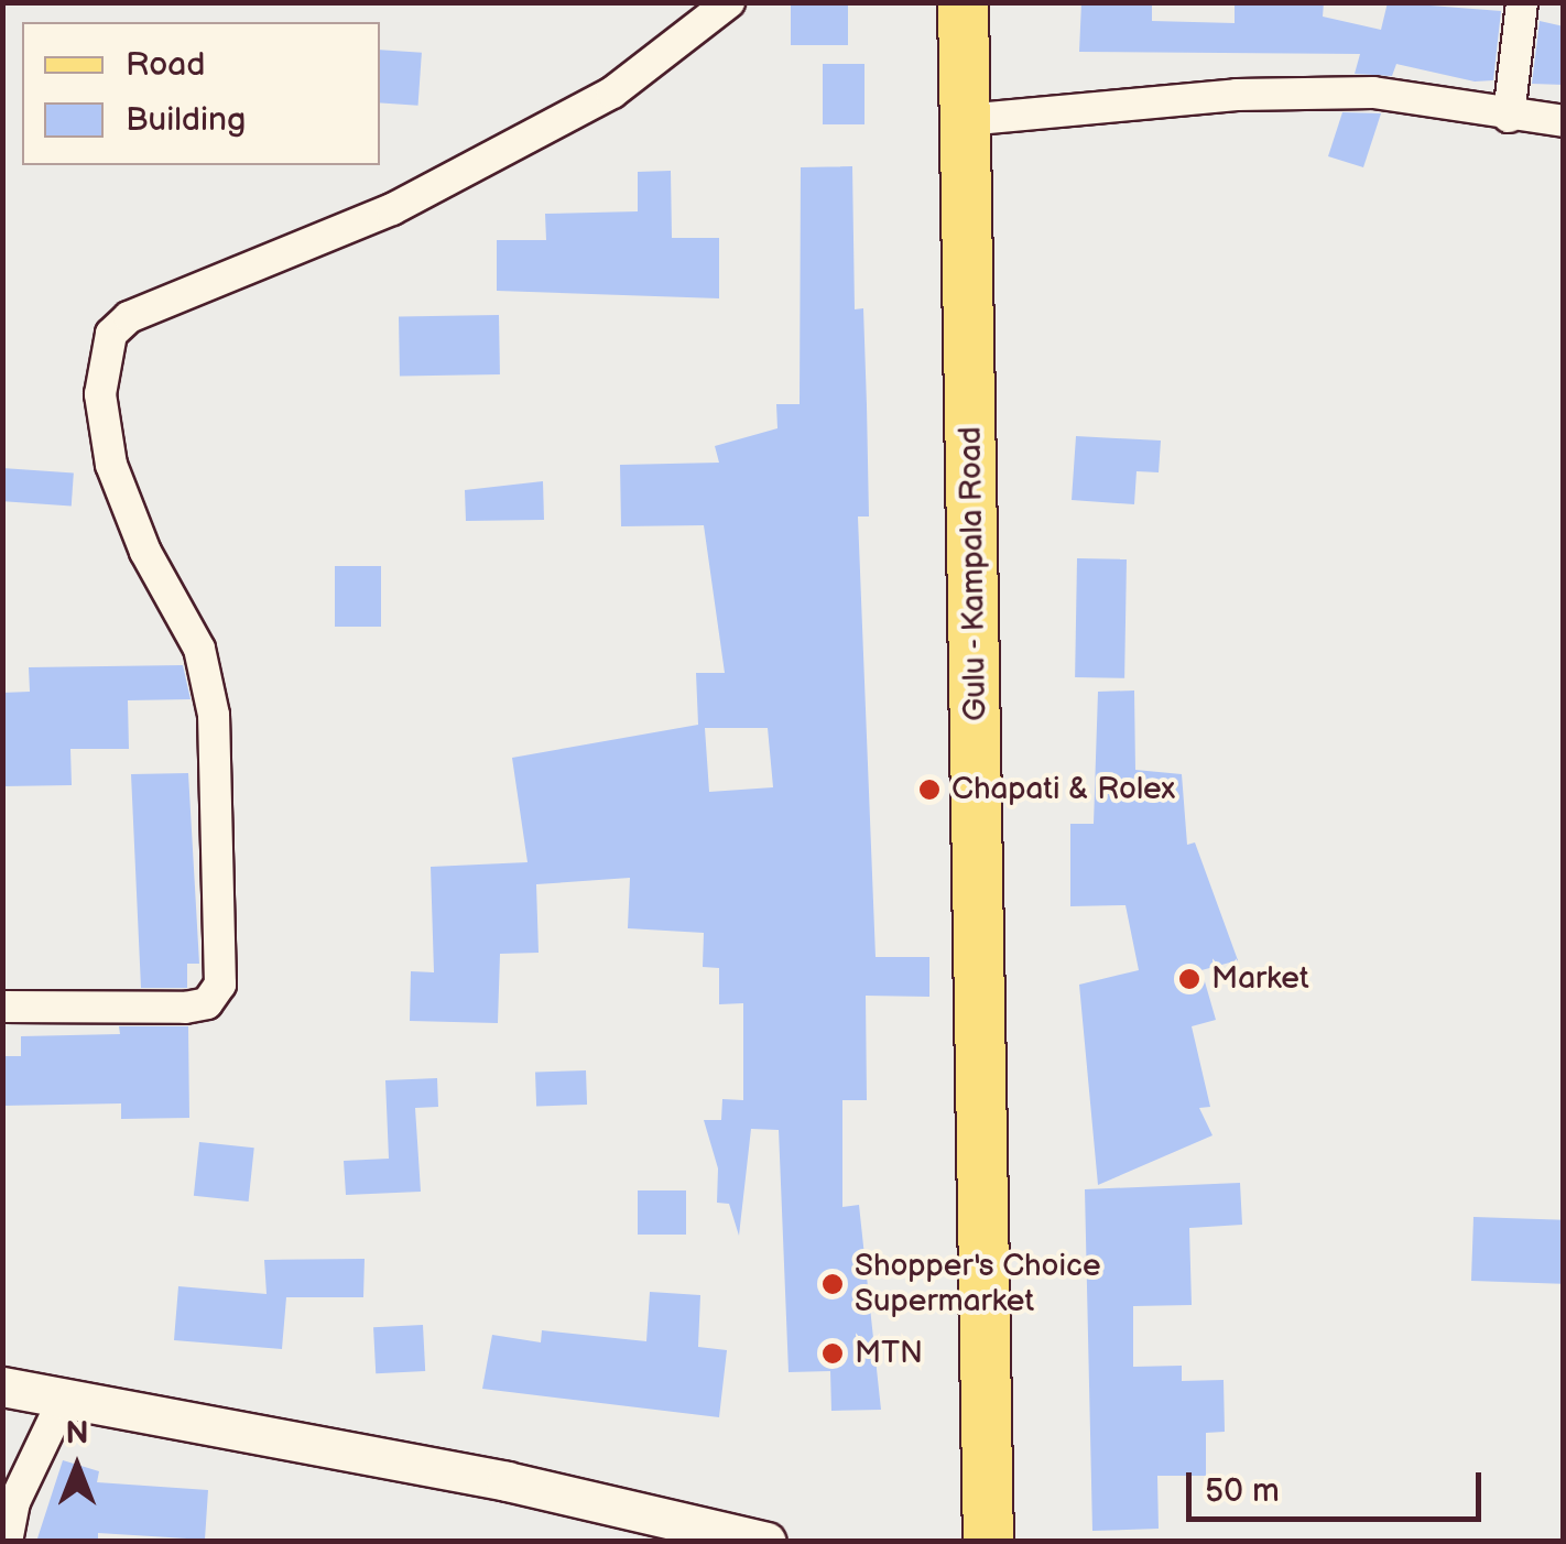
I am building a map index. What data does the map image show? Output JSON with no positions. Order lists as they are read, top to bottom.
{
  "streets": {
    "main road": ["Gulu - Kampala Road"]
  },
  "places": [
    "Chapati & Rolex",
    "Market",
    "Shopper's Choice Supermarket",
    "MTN"
  ],
  "legend": ["Road", "Building"],
  "scale_bar": "50 m",
  "north": "top"
}
